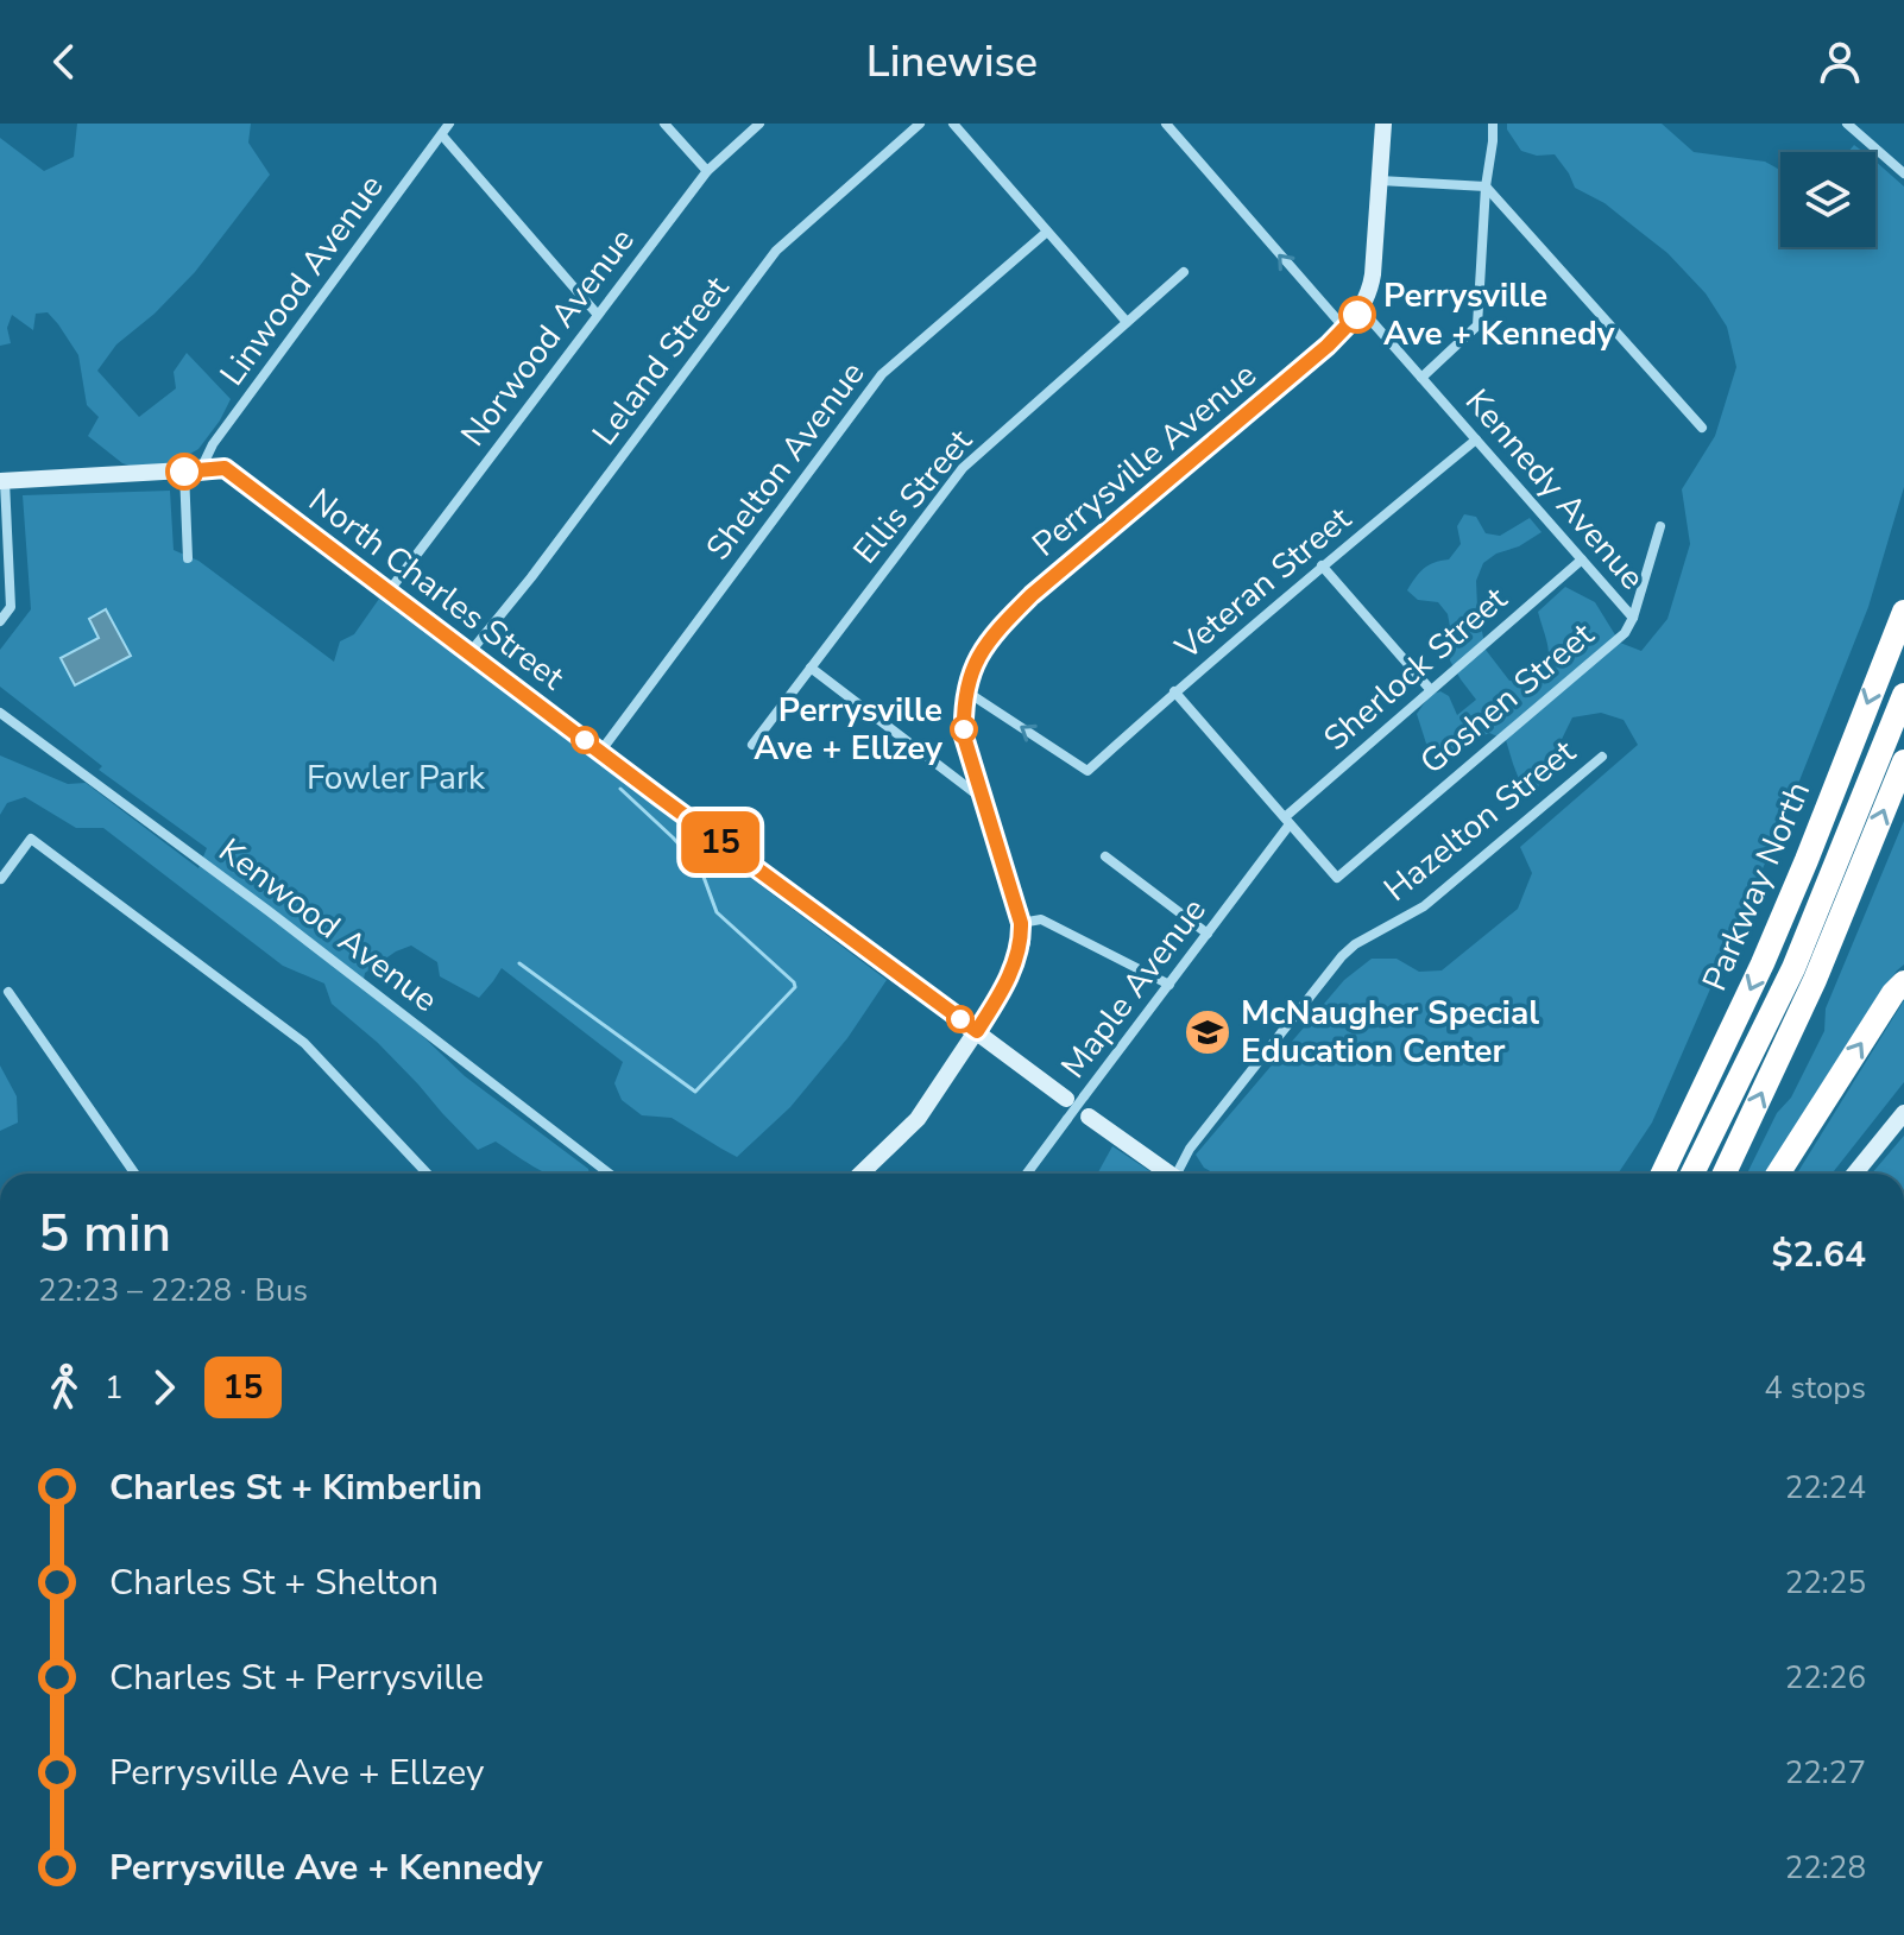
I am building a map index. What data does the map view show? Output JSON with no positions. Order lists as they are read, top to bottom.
{
  "streets": {
    "highway": ["Parkway North"],
    "main road": ["Perrysville Avenue", "North Charles Street"],
    "street": [
      "Linwood Avenue",
      "Norwood Avenue",
      "Leland Street",
      "Shelton Avenue",
      "Kennedy Avenue",
      "Ellis Street",
      "Veteran Street",
      "Sherlock Street",
      "Goshen Street",
      "Hazelton Street",
      "Kenwood Avenue",
      "Maple Avenue"
    ]
  },
  "crossings": [
    ["Linwood Avenue", "North Charles Street"],
    ["Norwood Avenue", "North Charles Street"],
    ["Leland Street", "North Charles Street"],
    ["Perrysville Avenue", "Kennedy Avenue"],
    ["Perrysville Avenue", "Veteran Street"],
    ["Perrysville Avenue", "North Charles Street"],
    ["Shelton Avenue", "North Charles Street"],
    ["Kennedy Avenue", "Veteran Street"],
    ["Kennedy Avenue", "Sherlock Street"],
    ["Kennedy Avenue", "Goshen Street"],
    ["Sherlock Street", "Goshen Street"],
    ["Sherlock Street", "Maple Avenue"],
    ["Goshen Street", "Maple Avenue"]
  ],
  "parks": ["Fowler Park"],
  "places": {
    "other": ["Perrysville Ave + Kennedy", "Perrysville Ave + Ellzey"],
    "school or university": ["McNaugher Special Education Center"]
  },
  "lines": ["bus line 15"],
  "page": {
    "header": "Linewise",
    "on_map": "15",
    "heading": ["5 min", "22:23 – 22:28 · Bus", "$2.64"],
    "legs": ["1", "15", "4 stops"],
    "list": [
      {
        "name": "Charles St + Kimberlin",
        "value": "22:24"
      },
      {
        "name": "Charles St + Shelton",
        "value": "22:25"
      },
      {
        "name": "Charles St + Perrysville",
        "value": "22:26"
      },
      {
        "name": "Perrysville Ave + Ellzey",
        "value": "22:27"
      },
      {
        "name": "Perrysville Ave + Kennedy",
        "value": "22:28"
      }
    ]
  }
}
